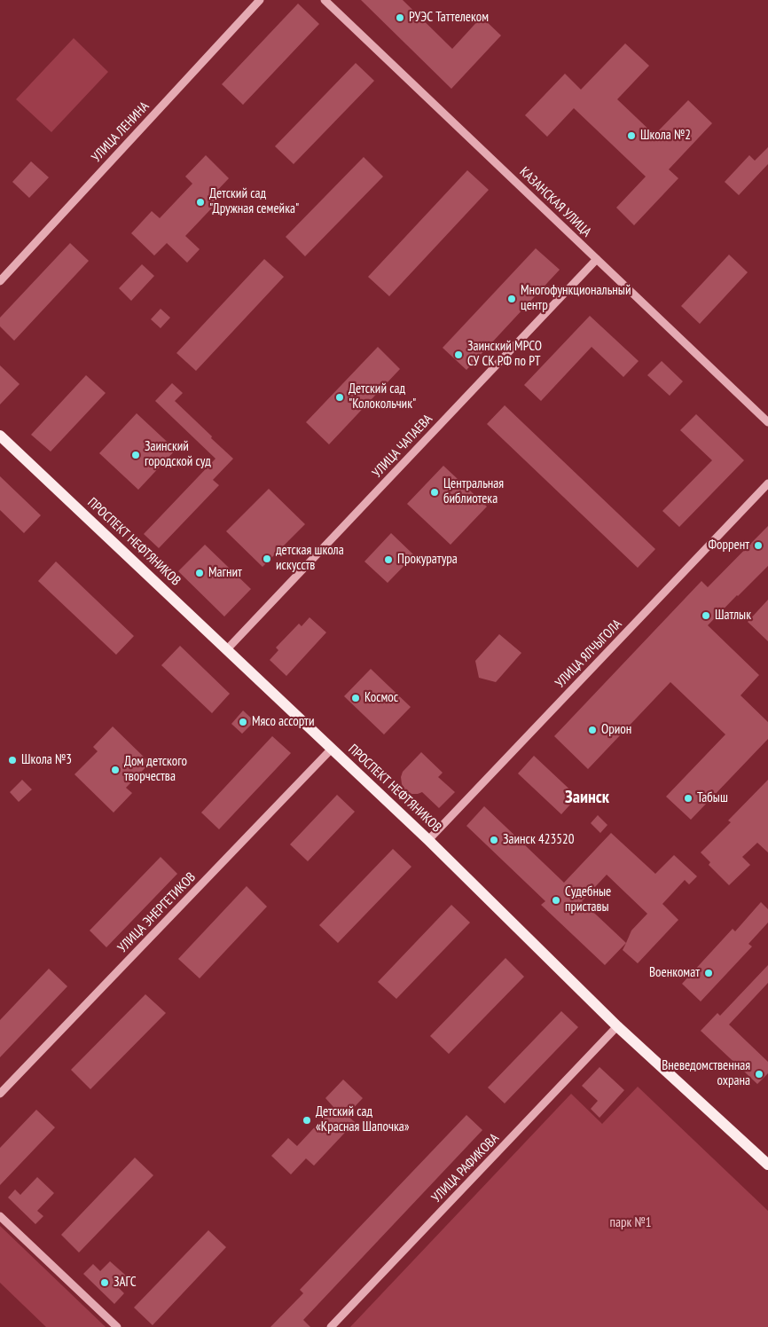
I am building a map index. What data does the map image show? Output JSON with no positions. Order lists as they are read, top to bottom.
{
  "streets": {
    "main road": ["ПРОСПЕКТ НЕФТЯНИКОВ"],
    "street": [
      "УЛИЦА ЛЕНИНА",
      "КАЗАНСКАЯ УЛИЦА",
      "УЛИЦА ЧАПАЕВА",
      "УЛИЦА ЯЛЧЫГОЛА",
      "УЛИЦА ЭНЕРГЕТИКОВ",
      "УЛИЦА РАФИКОВА"
    ]
  },
  "crossings": [
    ["КАЗАНСКАЯ УЛИЦА", "УЛИЦА ЧАПАЕВА"],
    ["УЛИЦА ЧАПАЕВА", "ПРОСПЕКТ НЕФТЯНИКОВ"],
    ["ПРОСПЕКТ НЕФТЯНИКОВ", "УЛИЦА ЯЛЧЫГОЛА"],
    ["ПРОСПЕКТ НЕФТЯНИКОВ", "УЛИЦА ЭНЕРГЕТИКОВ"],
    ["ПРОСПЕКТ НЕФТЯНИКОВ", "УЛИЦА РАФИКОВА"]
  ],
  "districts": ["Заинск"],
  "parks": ["парк №1"],
  "places": [
    "РУЭС Таттелеком",
    "Школа №2",
    "Детский сад \"Дружная семейка\"",
    "Многофункциональный центр",
    "Заинский МРСО СУ СК РФ по РТ",
    "Детский сад \"Колокольчик\"",
    "Заинский городской суд",
    "Центральная библиотека",
    "Форрент",
    "детская школа искусств",
    "Прокуратура",
    "Магнит",
    "Шатлык",
    "Космос",
    "Мясо ассорти",
    "Орион",
    "Школа №3",
    "Дом детского творчества",
    "Табыш",
    "Заинск 423520",
    "Судебные приставы",
    "Военкомат",
    "Вневедомственная охрана",
    "Детский сад «Красная Шапочка»",
    "ЗАГС"
  ]
}
